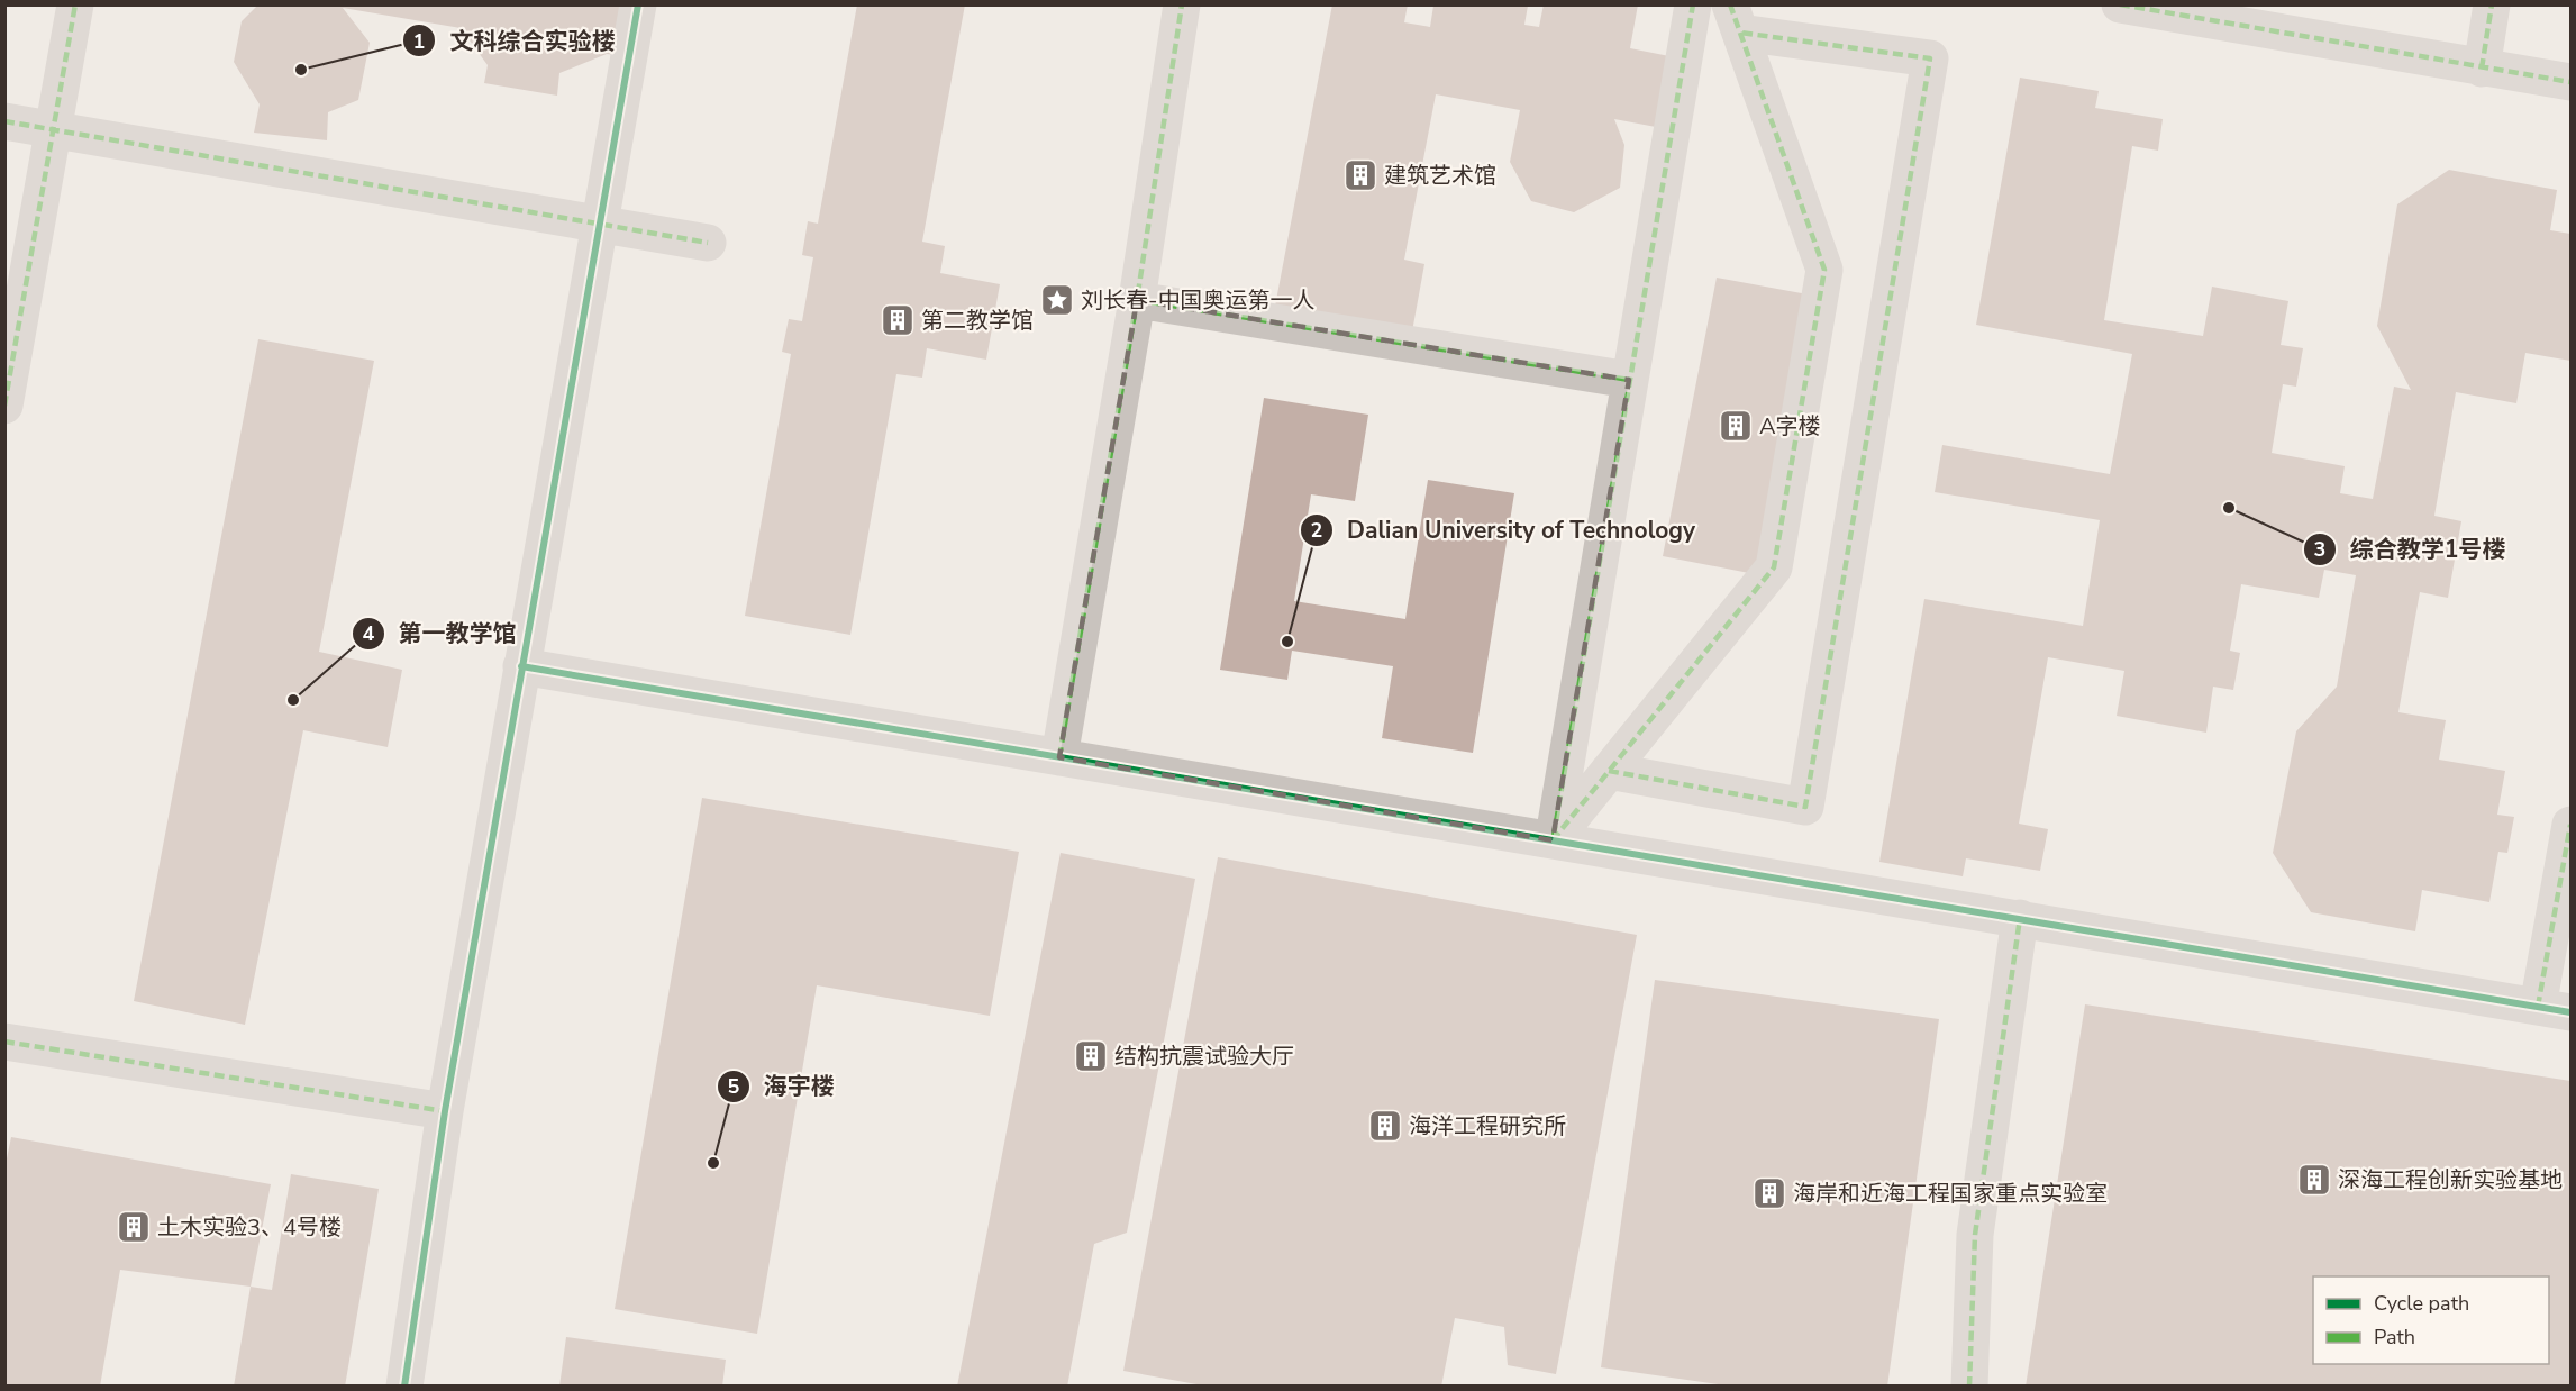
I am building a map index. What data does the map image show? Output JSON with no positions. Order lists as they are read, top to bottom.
{
  "places": {
    "other": [
      "文科综合实验楼",
      "综合教学1号楼",
      "Dalian University of Technology",
      "第一教学馆",
      "海宇楼"
    ],
    "building": [
      "建筑艺术馆",
      "第二教学馆",
      "A字楼",
      "结构抗震试验大厅",
      "海洋工程研究所",
      "深海工程创新实验基地",
      "海岸和近海工程国家重点实验室",
      "土木实验3、4号楼"
    ],
    "place": ["刘长春-中国奥运第一人"]
  },
  "legend": ["Cycle path", "Path"]
}
